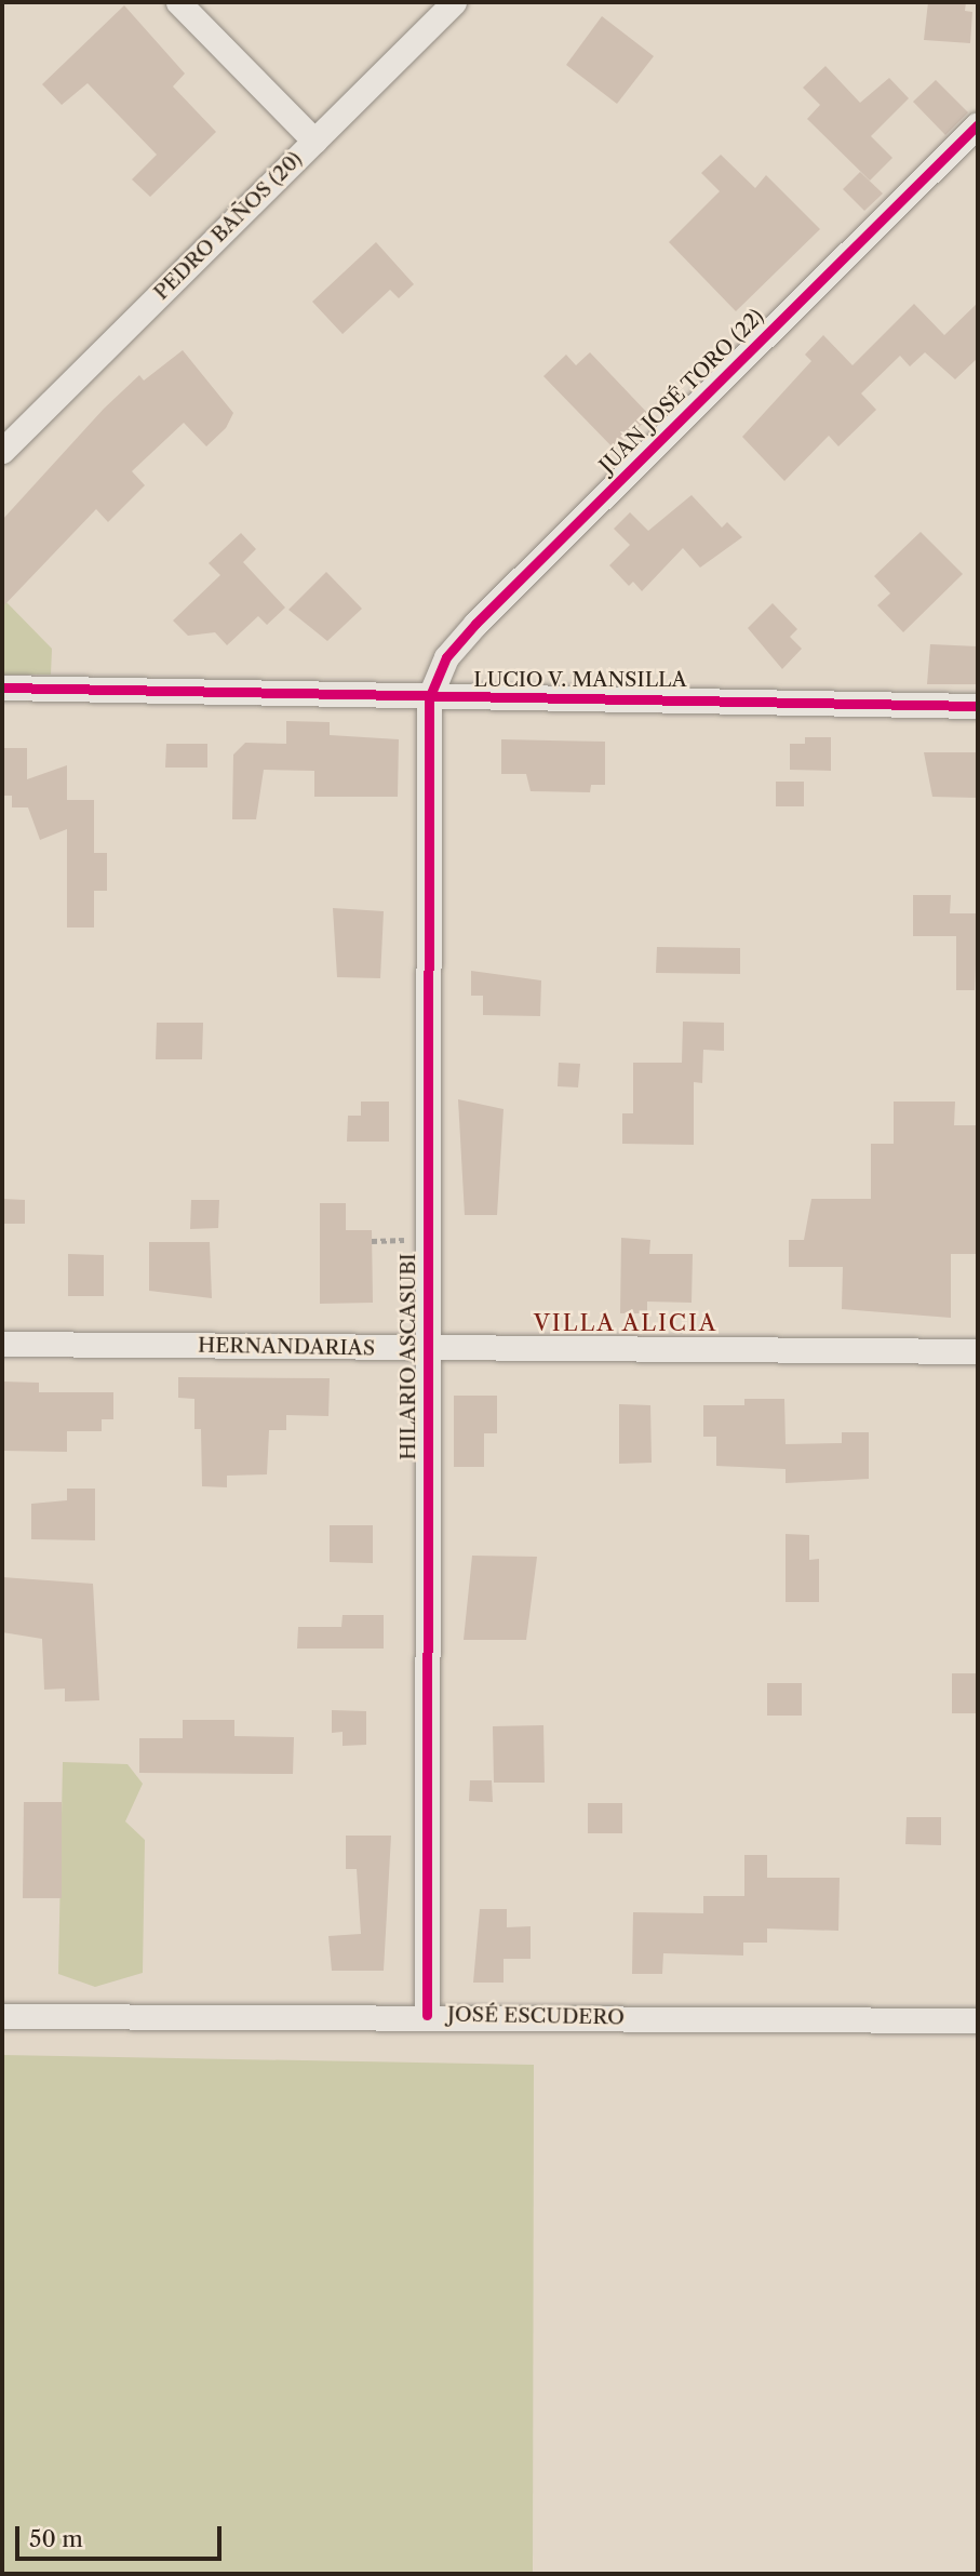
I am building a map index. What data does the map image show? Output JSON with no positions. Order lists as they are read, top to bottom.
{
  "streets": {
    "street": [
      "PEDRO BAÑOS (20)",
      "JUAN JOSÉ TORO (22)",
      "LUCIO V. MANSILLA",
      "HERNANDARIAS",
      "HILARIO ASCASUBI",
      "JOSÉ ESCUDERO"
    ]
  },
  "crossings": [
    ["JUAN JOSÉ TORO (22)", "LUCIO V. MANSILLA"],
    ["JUAN JOSÉ TORO (22)", "HILARIO ASCASUBI"],
    ["LUCIO V. MANSILLA", "HILARIO ASCASUBI"],
    ["HERNANDARIAS", "HILARIO ASCASUBI"],
    ["HILARIO ASCASUBI", "JOSÉ ESCUDERO"]
  ],
  "districts": ["VILLA ALICIA"],
  "scale_bar": "50 m"
}
